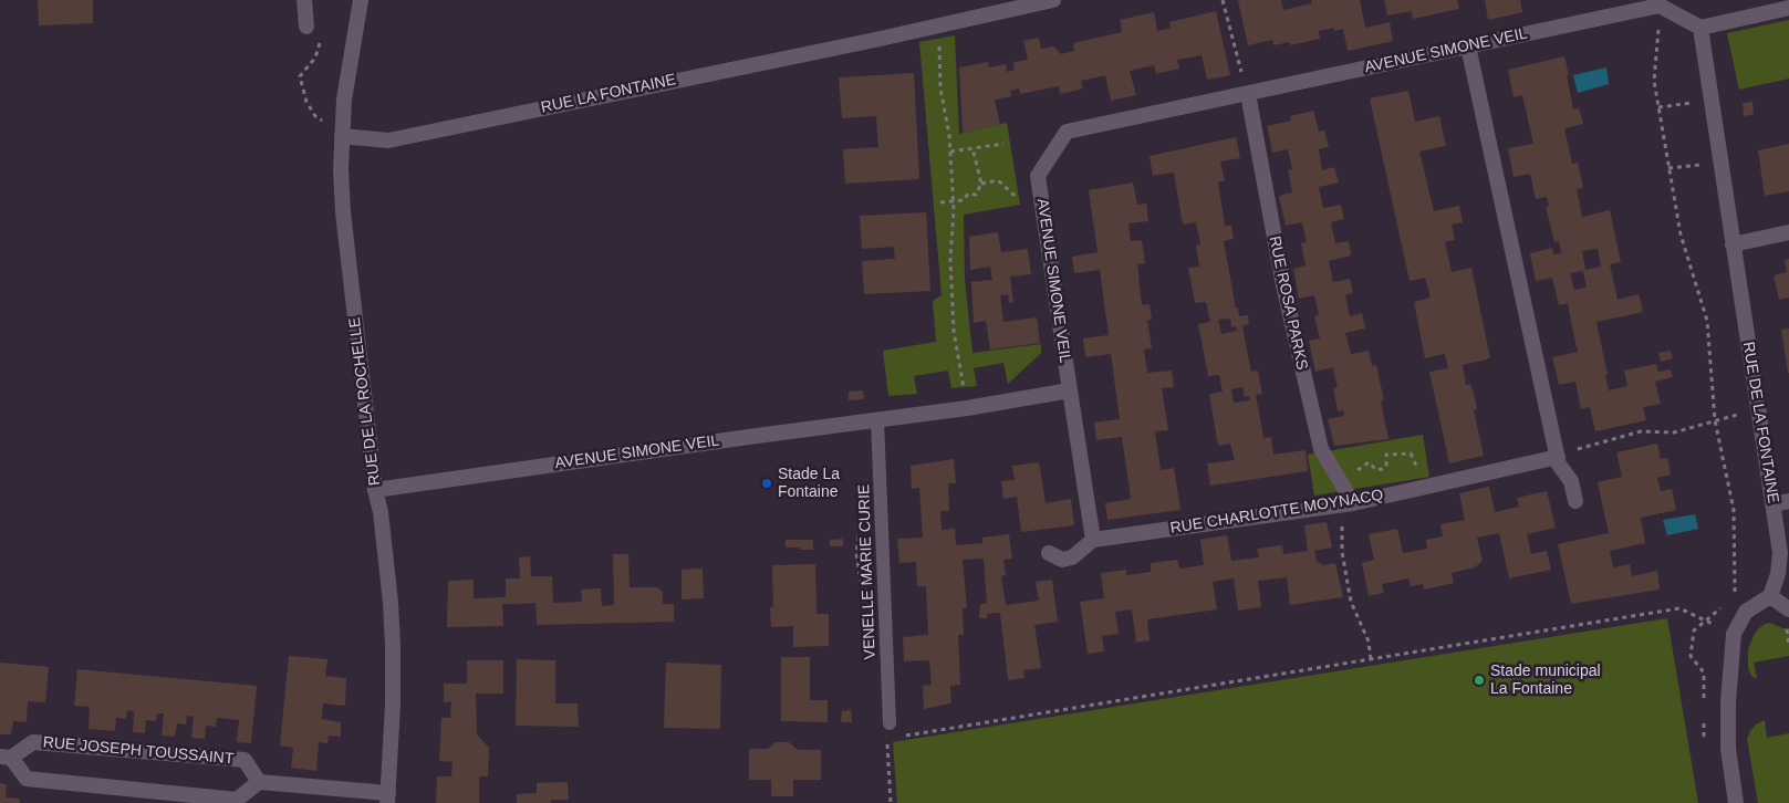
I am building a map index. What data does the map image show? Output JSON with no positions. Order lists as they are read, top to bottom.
{
  "streets": {
    "street": [
      "AVENUE SIMONE VEIL",
      "RUE LA FONTAINE",
      "RUE ROSA PARKS",
      "RUE DE LA ROCHELLE",
      "RUE DE LA FONTAINE",
      "RUE CHARLOTTE MOYNACQ",
      "RUE JOSEPH TOUSSAINT"
    ],
    "lane": ["VENELLE MARIE CURIE"]
  },
  "crossings": [
    ["AVENUE SIMONE VEIL", "RUE ROSA PARKS"],
    ["AVENUE SIMONE VEIL", "RUE DE LA ROCHELLE"],
    ["AVENUE SIMONE VEIL", "VENELLE MARIE CURIE"],
    ["RUE LA FONTAINE", "RUE DE LA ROCHELLE"],
    ["RUE ROSA PARKS", "RUE CHARLOTTE MOYNACQ"]
  ],
  "places": ["Stade La Fontaine", "Stade municipal La Fontaine"]
}
